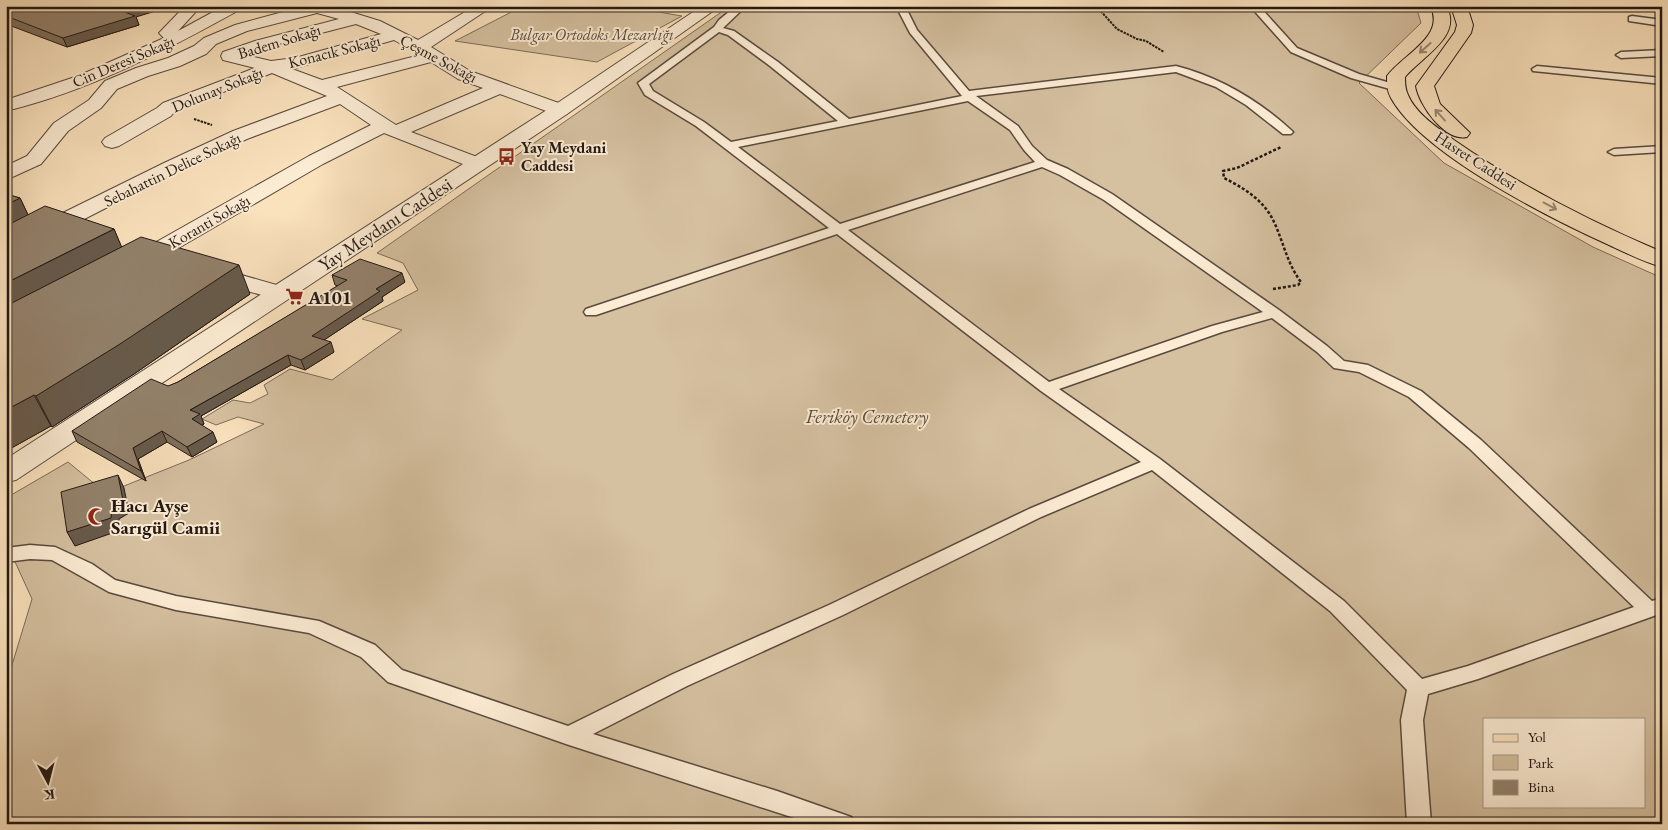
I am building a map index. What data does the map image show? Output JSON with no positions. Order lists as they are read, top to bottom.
{
  "streets": {
    "main road": ["Hasret Caddesi"],
    "street": [
      "Badem Sokağı",
      "Konacık Sokağı",
      "Çeşme Sokağı",
      "Cin Deresi Sokağı",
      "Dolunay Sokağı",
      "Sebahattin Delice Sokağı",
      "Koranti Sokağı",
      "Yay Meydanı Caddesi"
    ]
  },
  "crossings": [
    ["Badem Sokağı", "Konacık Sokağı"],
    ["Badem Sokağı", "Çeşme Sokağı"],
    ["Badem Sokağı", "Dolunay Sokağı"],
    ["Konacık Sokağı", "Çeşme Sokağı"],
    ["Konacık Sokağı", "Dolunay Sokağı"],
    ["Çeşme Sokağı", "Koranti Sokağı"],
    ["Çeşme Sokağı", "Yay Meydanı Caddesi"]
  ],
  "parks": ["Bulgar Ortodoks Mezarlığı", "Feriköy Cemetery"],
  "places": {
    "bus stop": ["Yay Meydani Caddesi"],
    "supermarket": ["A101"],
    "mosque": ["Hacı Ayşe Sarıgül Camii"]
  },
  "legend": ["Yol", "Park", "Bina"],
  "north": "bottom"
}
